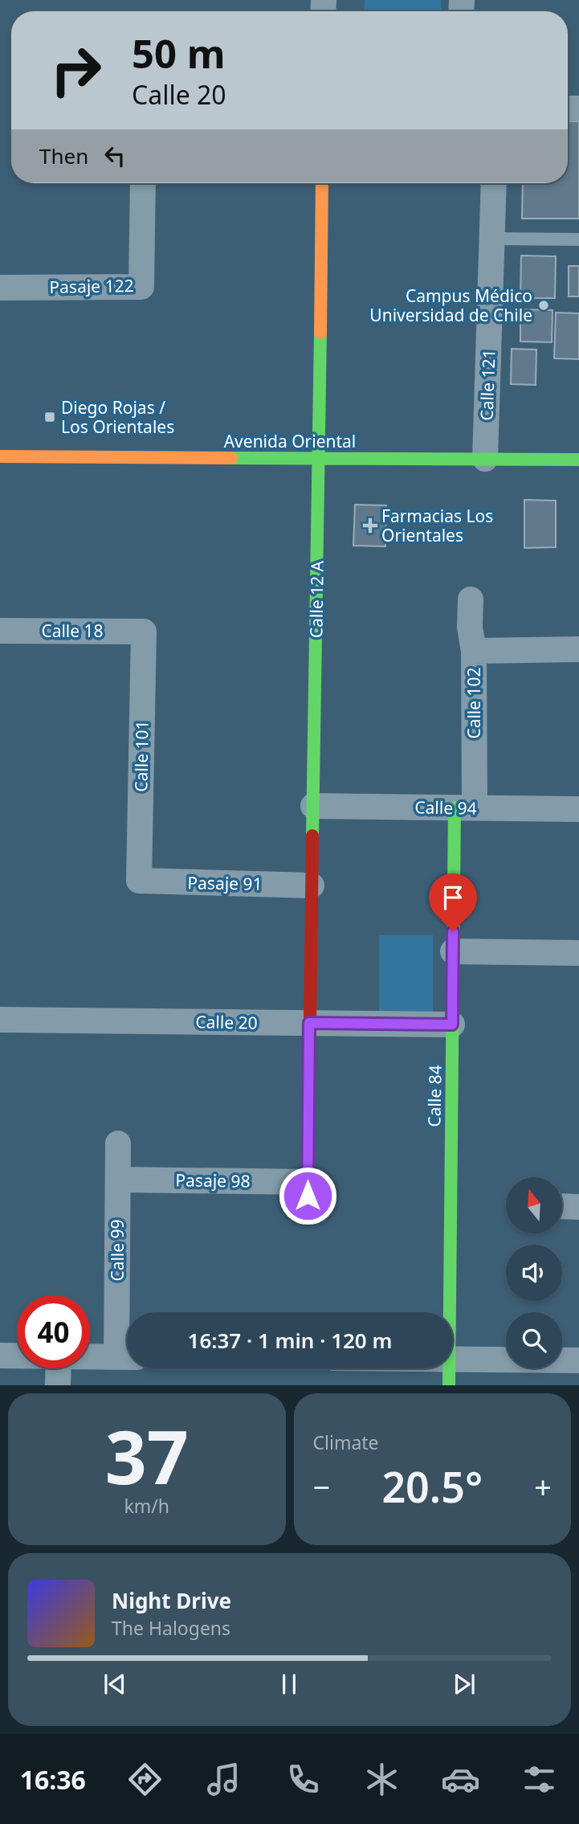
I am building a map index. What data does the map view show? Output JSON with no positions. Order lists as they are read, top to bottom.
{
  "streets": {
    "street": [
      "Pasaje 122",
      "Calle 121",
      "Avenida Oriental",
      "Calle 12 A",
      "Calle 18",
      "Calle 102",
      "Calle 101",
      "Calle 94",
      "Pasaje 91",
      "Calle 20",
      "Calle 84",
      "Pasaje 98",
      "Calle 99"
    ]
  },
  "crossings": [
    ["Calle 121", "Avenida Oriental"],
    ["Avenida Oriental", "Calle 12 A"],
    ["Calle 12 A", "Calle 94"],
    ["Calle 12 A", "Pasaje 91"],
    ["Calle 12 A", "Calle 20"],
    ["Calle 12 A", "Pasaje 98"],
    ["Calle 18", "Calle 101"],
    ["Calle 102", "Calle 94"],
    ["Calle 102", "Calle 84"],
    ["Calle 101", "Pasaje 91"],
    ["Calle 94", "Calle 84"],
    ["Calle 20", "Calle 84"],
    ["Pasaje 98", "Calle 99"]
  ],
  "places": {
    "other": ["Campus Médico Universidad de Chile"],
    "transit": ["Diego Rojas / Los Orientales"],
    "health": ["Farmacias Los Orientales"]
  },
  "north": "top",
  "page": {
    "turn": ["50 m", "Calle 20"],
    "then": "Then",
    "limit": "40",
    "trip": "16:37 · 1 min · 120 m",
    "tile": [
      ["37", "km/h"],
      "Climate"
    ],
    "heat": ["−", "20.5°", "+"],
    "song": ["Night Drive", "The Halogens"],
    "tabs": "16:36"
  }
}
